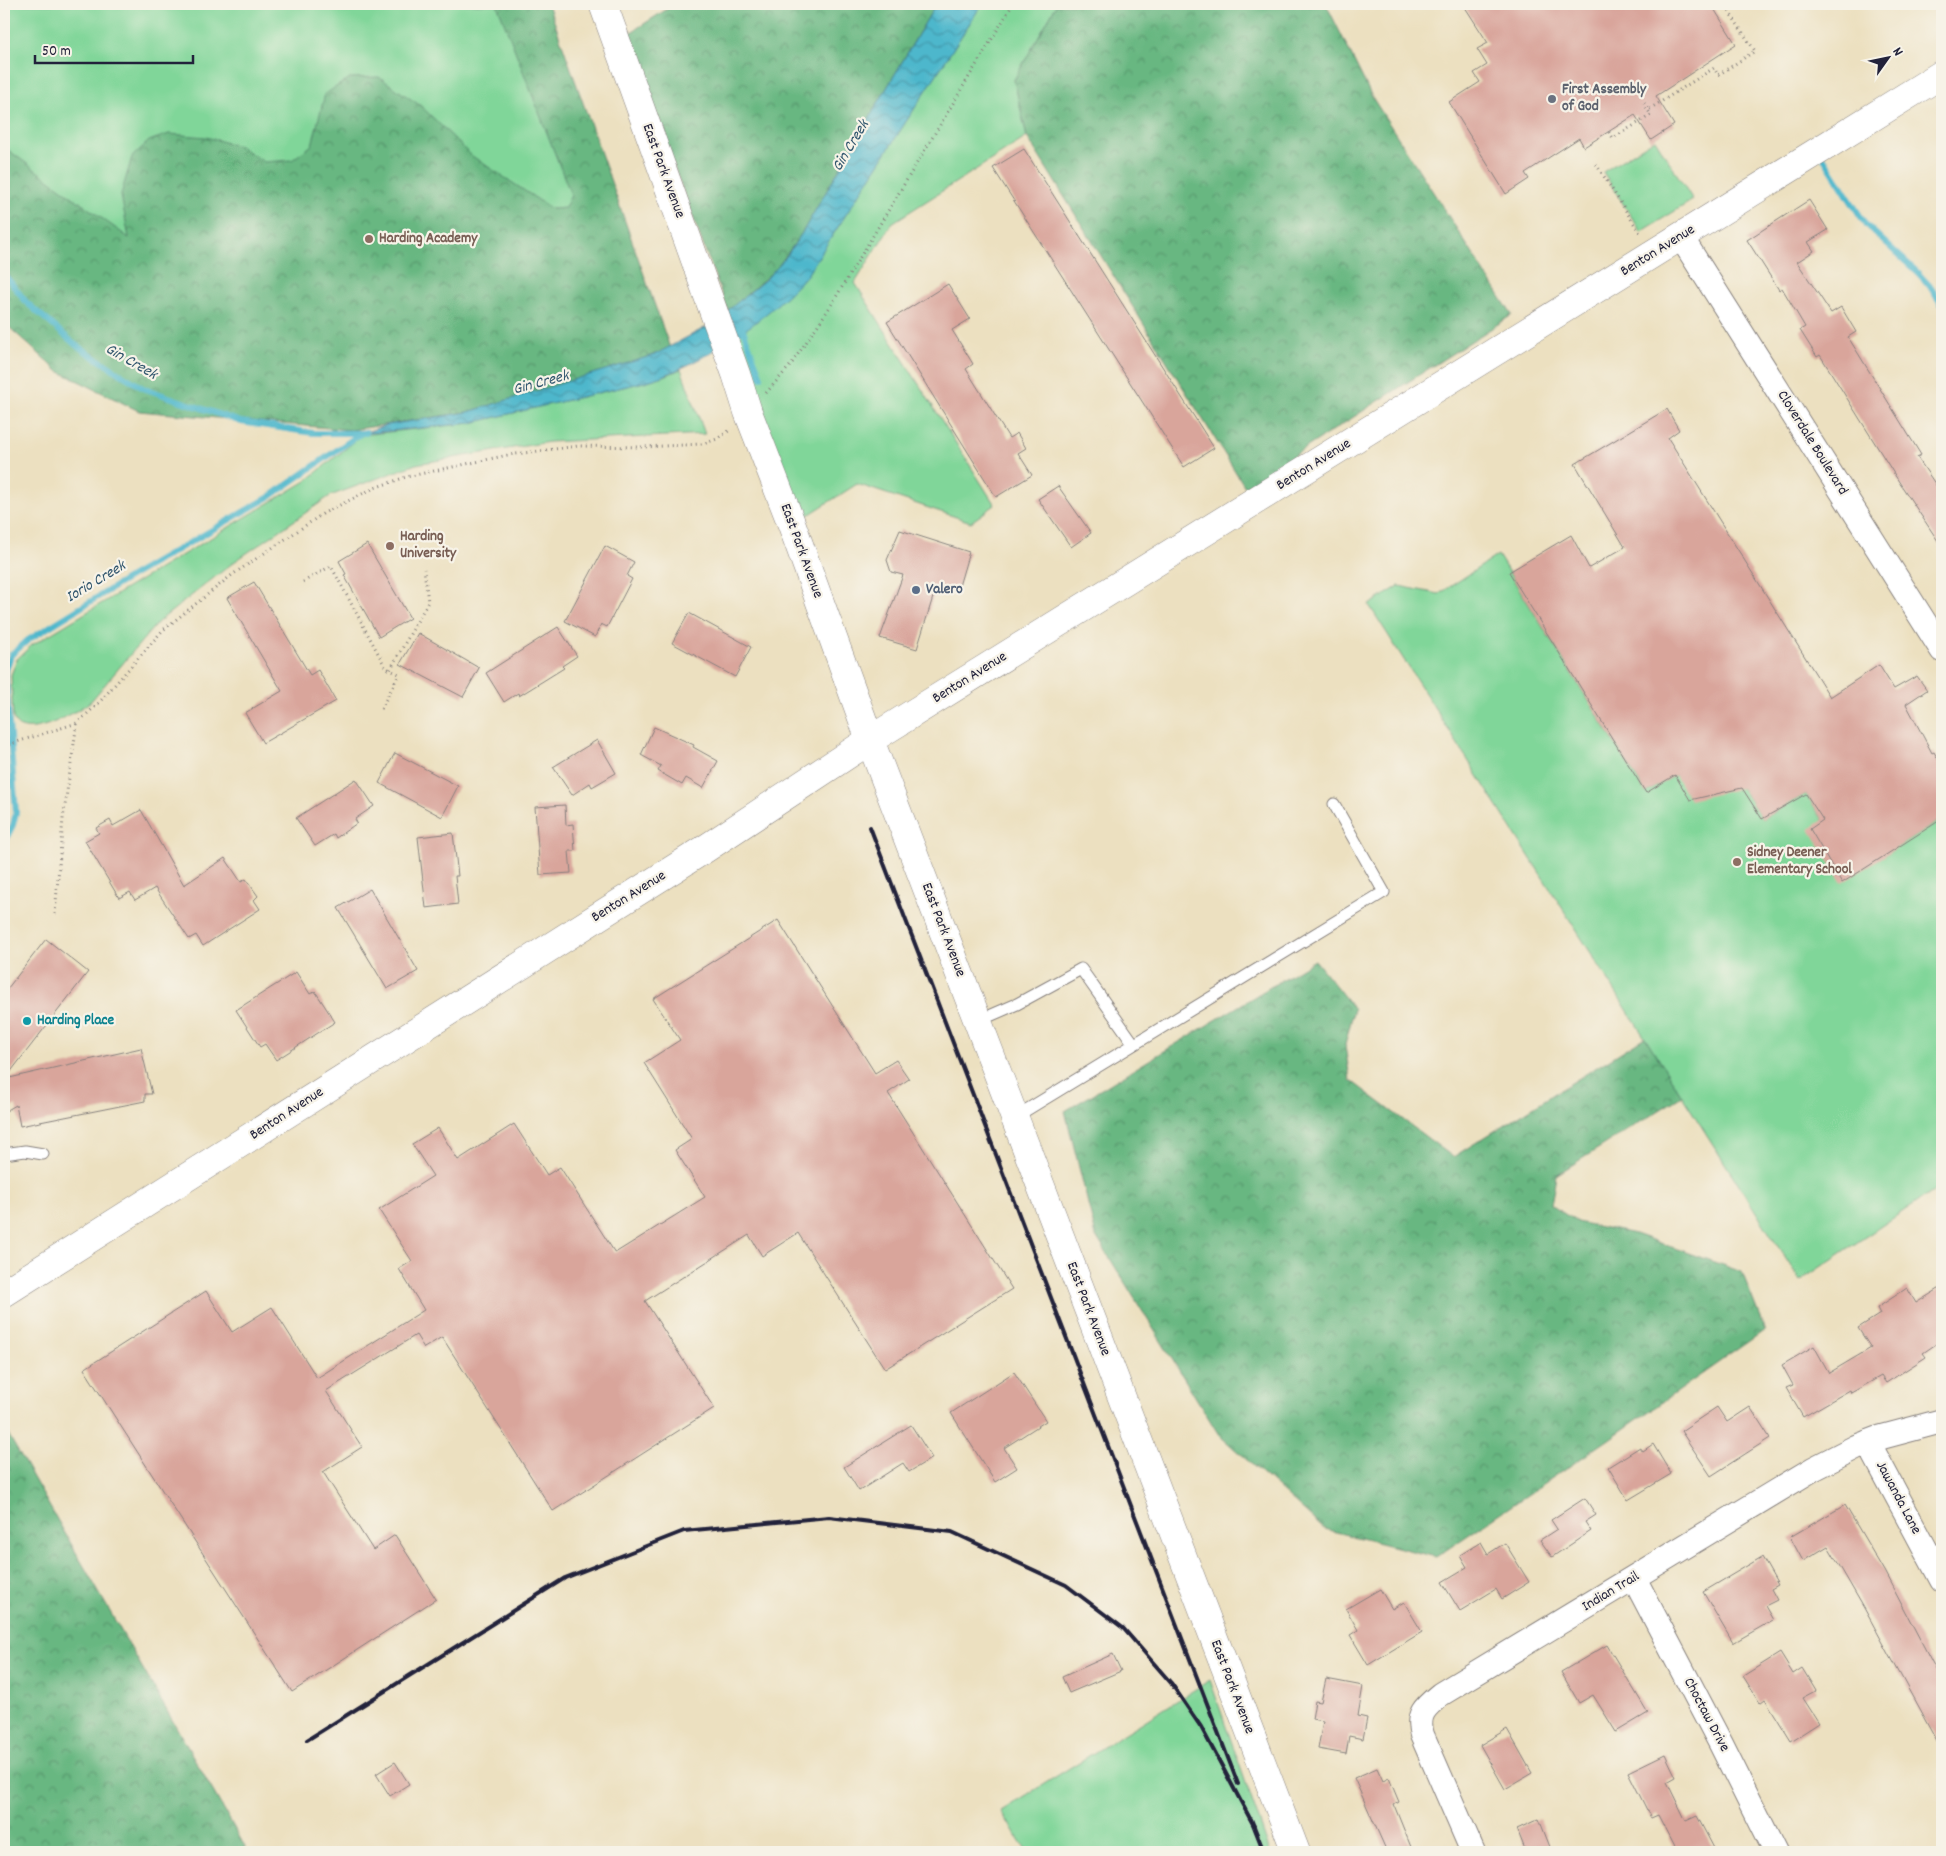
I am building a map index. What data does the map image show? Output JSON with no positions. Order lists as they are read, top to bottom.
{
  "streets": {
    "street": [
      "East Park Avenue",
      "Benton Avenue",
      "Cloverdale Boulevard",
      "Jawanda Lane",
      "Indian Trail",
      "Choctaw Drive"
    ]
  },
  "crossings": [
    ["East Park Avenue", "Benton Avenue"],
    ["Benton Avenue", "Cloverdale Boulevard"],
    ["Jawanda Lane", "Indian Trail"],
    ["Indian Trail", "Choctaw Drive"]
  ],
  "water": ["Gin Creek", "Iorio Creek"],
  "places": [
    "First Assembly of God",
    "Harding Academy",
    "Harding University",
    "Valero",
    "Sidney Deener Elementary School",
    "Harding Place"
  ],
  "scale_bar": "50 m",
  "north": "top right"
}
